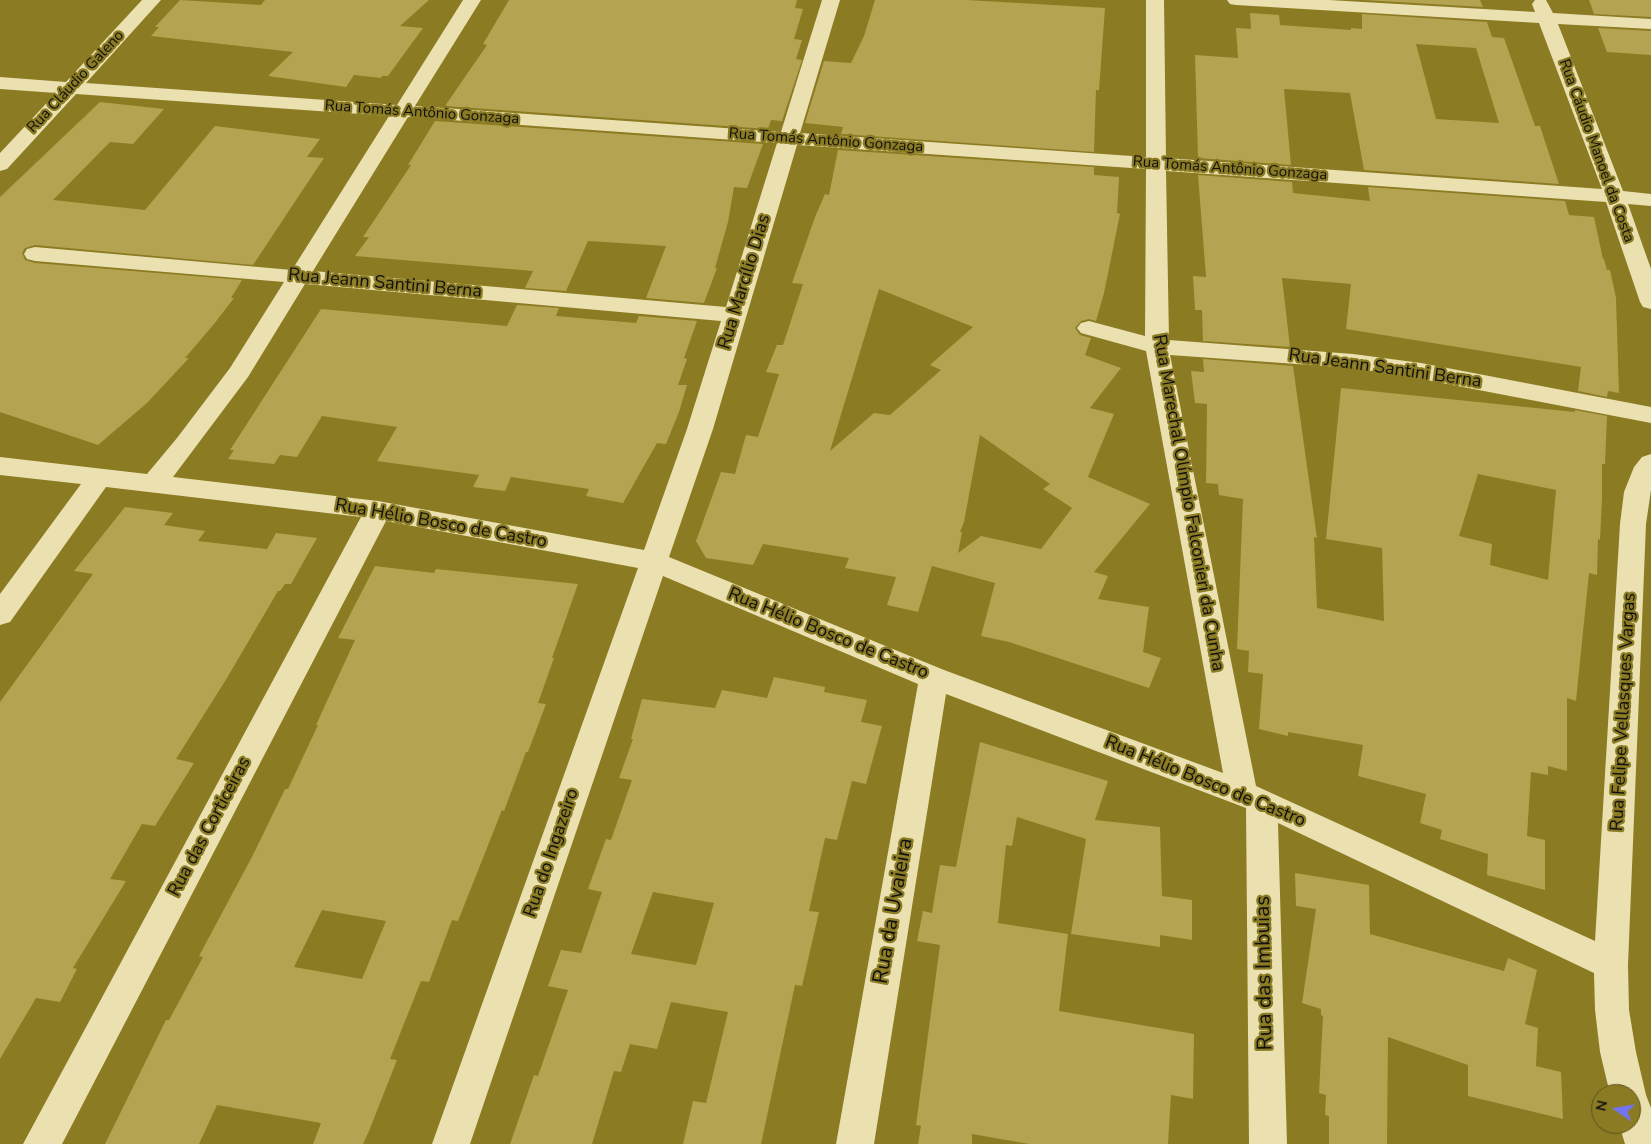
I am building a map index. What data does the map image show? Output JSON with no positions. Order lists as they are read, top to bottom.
{
  "streets": {
    "street": [
      "Rua Cláudio Galeno",
      "Rua Tomás Antônio Gonzaga",
      "Rua Cáudio Manoel da Costa",
      "Rua Marcílio Dias",
      "Rua Jeann Santini Berna",
      "Rua Marechal Olímpio Falconieri da Cunha",
      "Rua Hélio Bosco de Castro",
      "Rua Felipe Vellasques Vargas",
      "Rua das Corticeiras",
      "Rua do Ingazeiro",
      "Rua da Uvaieira",
      "Rua das Imbuias"
    ]
  },
  "crossings": [
    ["Rua Cláudio Galeno", "Rua Tomás Antônio Gonzaga"],
    ["Rua Tomás Antônio Gonzaga", "Rua Cáudio Manoel da Costa"],
    ["Rua Tomás Antônio Gonzaga", "Rua Marcílio Dias"],
    ["Rua Tomás Antônio Gonzaga", "Rua Marechal Olímpio Falconieri da Cunha"],
    ["Rua Marcílio Dias", "Rua Jeann Santini Berna"],
    ["Rua Marcílio Dias", "Rua Hélio Bosco de Castro"],
    ["Rua Marcílio Dias", "Rua do Ingazeiro"],
    ["Rua Jeann Santini Berna", "Rua Marechal Olímpio Falconieri da Cunha"],
    ["Rua Marechal Olímpio Falconieri da Cunha", "Rua Hélio Bosco de Castro"],
    ["Rua Marechal Olímpio Falconieri da Cunha", "Rua das Imbuias"],
    ["Rua Hélio Bosco de Castro", "Rua Felipe Vellasques Vargas"],
    ["Rua Hélio Bosco de Castro", "Rua das Corticeiras"],
    ["Rua Hélio Bosco de Castro", "Rua do Ingazeiro"],
    ["Rua Hélio Bosco de Castro", "Rua da Uvaieira"],
    ["Rua Hélio Bosco de Castro", "Rua das Imbuias"]
  ],
  "north": "left"
}
